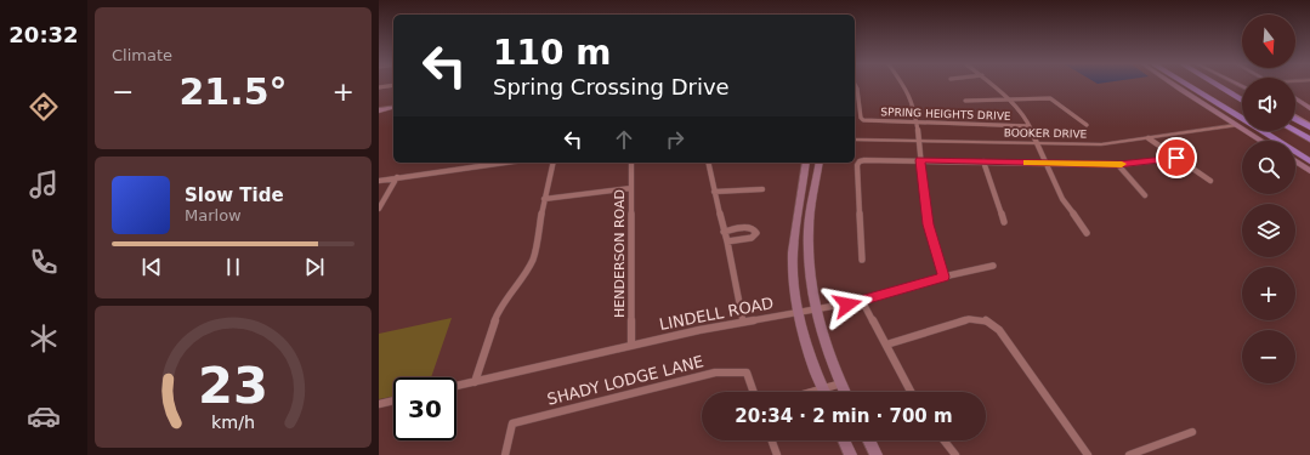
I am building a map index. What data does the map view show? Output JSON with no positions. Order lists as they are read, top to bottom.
{
  "streets": {
    "street": [
      "SPRING HEIGHTS DRIVE",
      "BOOKER DRIVE",
      "HENDERSON ROAD",
      "LINDELL ROAD",
      "SHADY LODGE LANE"
    ]
  },
  "crossings": [
    ["HENDERSON ROAD", "LINDELL ROAD"]
  ],
  "north": "bottom",
  "page": {
    "tabs": "20:32",
    "tile": "Climate",
    "map_buttons": ["+", "−"],
    "turn": ["110 m", "Spring Crossing Drive"],
    "heat": ["−", "21.5°", "+"],
    "song": ["Slow Tide", "Marlow"],
    "limit": "30",
    "trip": "20:34 · 2 min · 700 m",
    "gauge": ["23", "km/h"]
  }
}
